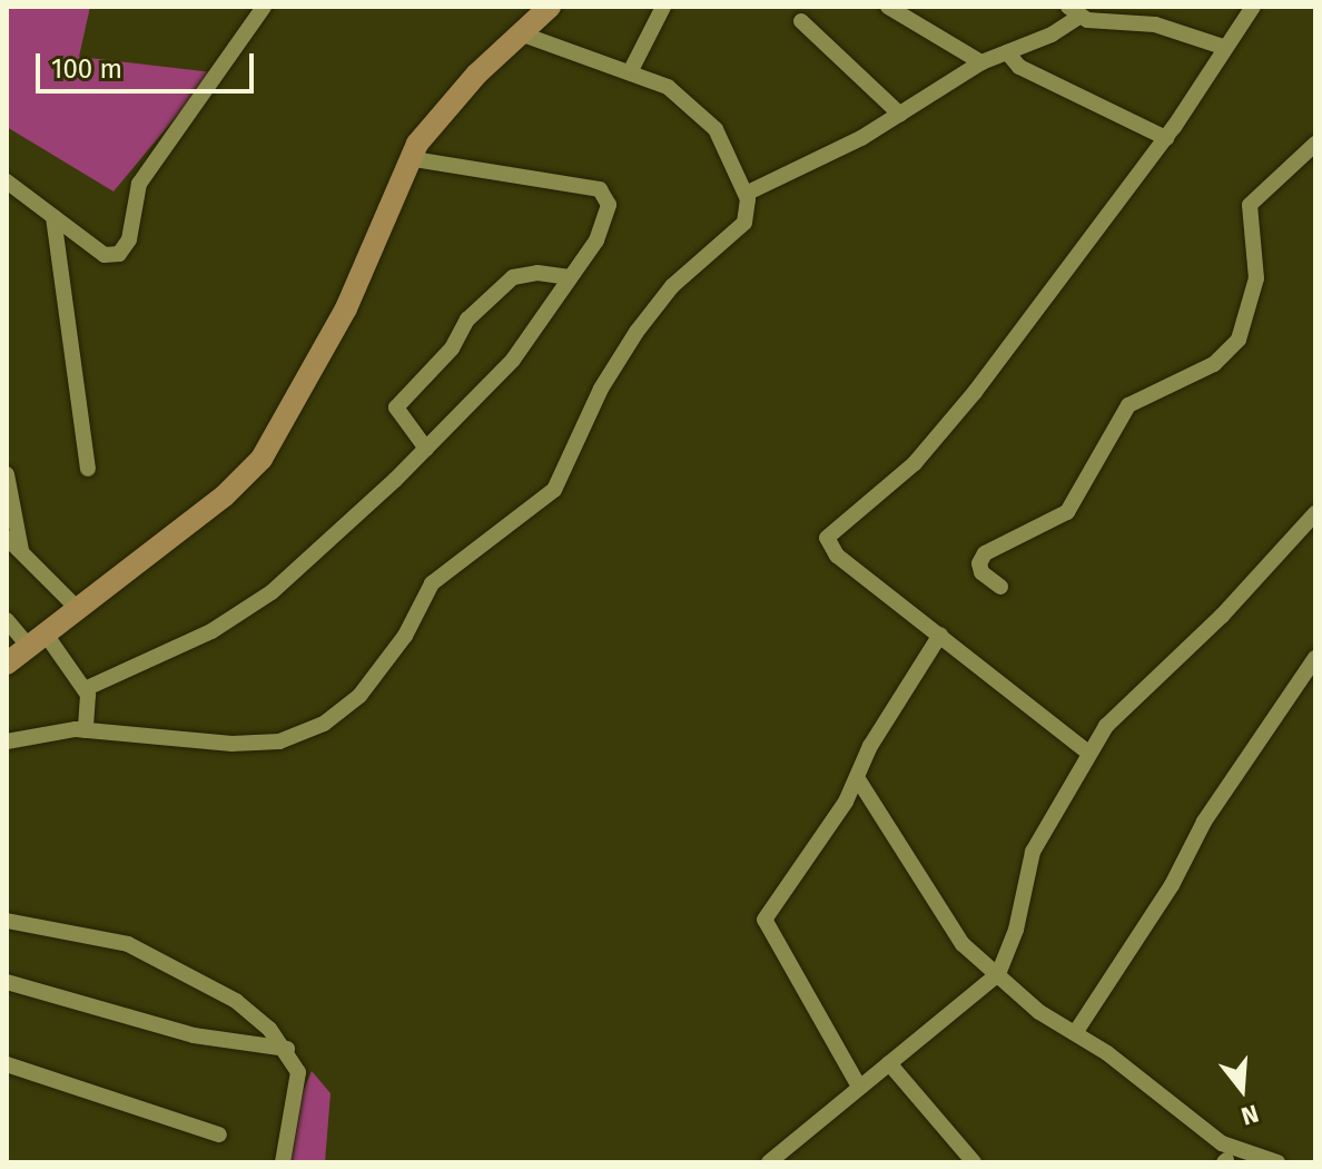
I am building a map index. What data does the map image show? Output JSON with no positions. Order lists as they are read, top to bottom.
{
  "scale_bar": "100 m",
  "north": "bottom"
}
